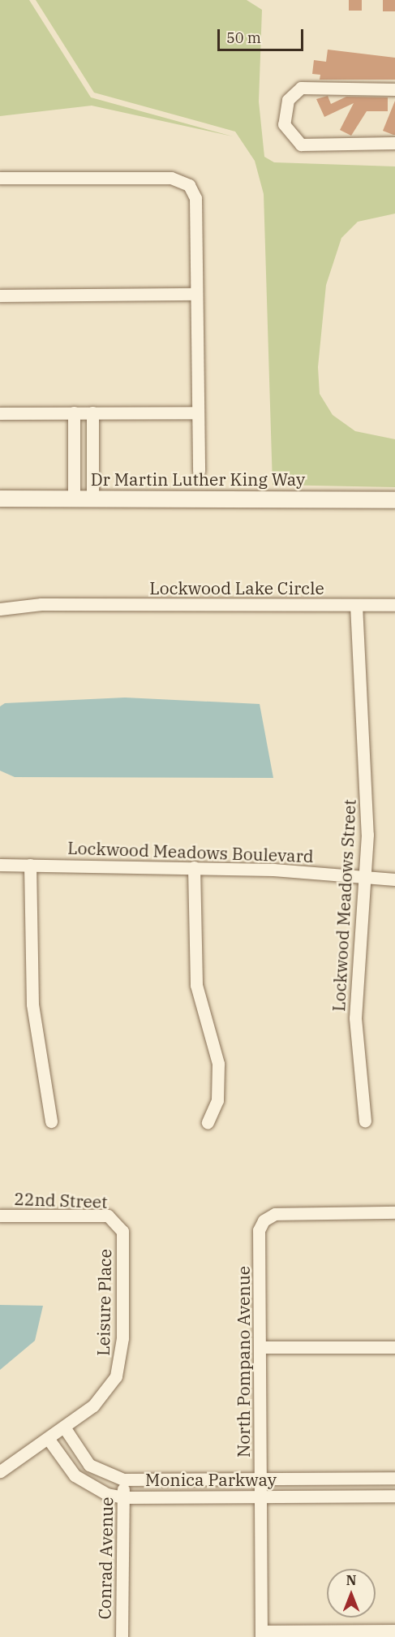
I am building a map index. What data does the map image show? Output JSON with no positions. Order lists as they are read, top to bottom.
{
  "streets": {
    "street": [
      "Dr Martin Luther King Way",
      "Lockwood Lake Circle",
      "Lockwood Meadows Boulevard",
      "Lockwood Meadows Street",
      "22nd Street",
      "Leisure Place",
      "North Pompano Avenue",
      "Monica Parkway",
      "Conrad Avenue"
    ]
  },
  "crossings": [
    ["Lockwood Lake Circle", "Lockwood Meadows Street"],
    ["Lockwood Meadows Boulevard", "Lockwood Meadows Street"],
    ["22nd Street", "Leisure Place"],
    ["Leisure Place", "Monica Parkway"],
    ["North Pompano Avenue", "Monica Parkway"],
    ["Monica Parkway", "Conrad Avenue"]
  ],
  "scale_bar": "50 m",
  "north": "top"
}
